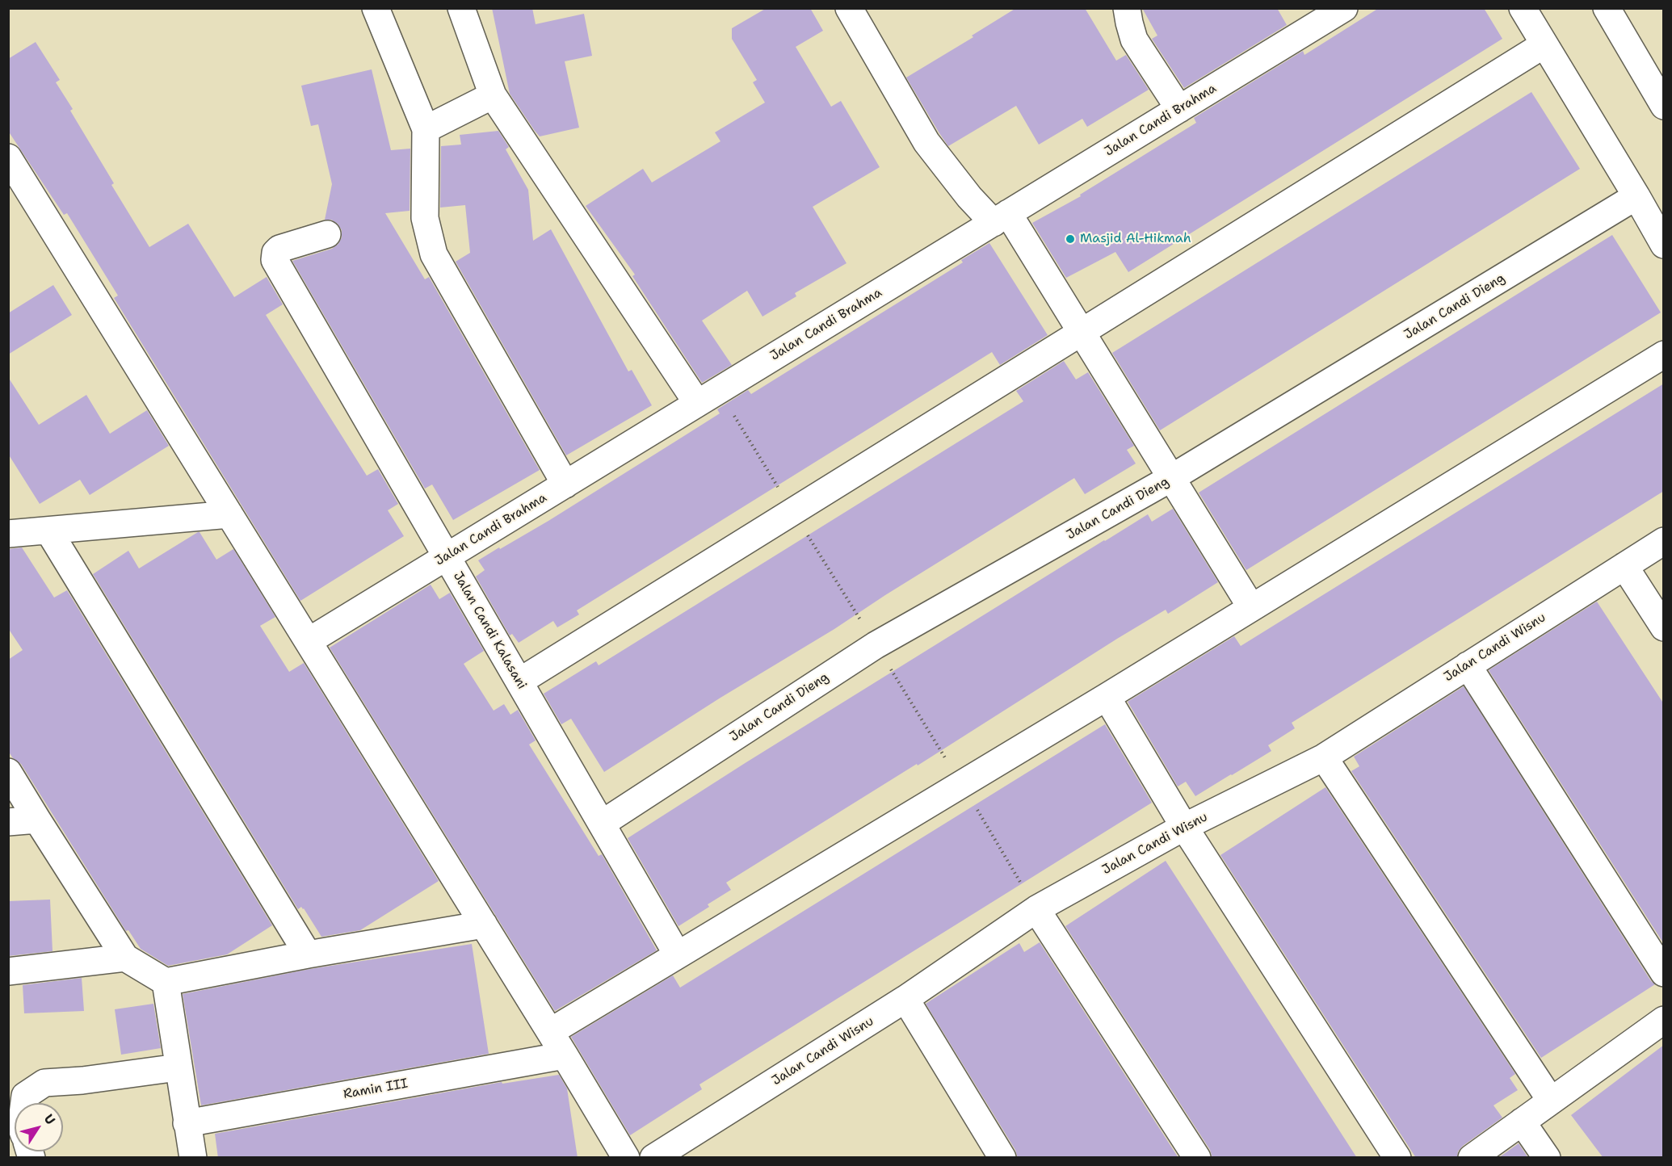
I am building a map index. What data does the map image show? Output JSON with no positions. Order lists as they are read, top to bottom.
{
  "streets": {
    "street": [
      "Jalan Candi Brahma",
      "Jalan Candi Dieng",
      "Jalan Candi Kalasani",
      "Jalan Candi Wisnu",
      "Ramin III"
    ]
  },
  "crossings": [
    ["Jalan Candi Brahma", "Jalan Candi Kalasani"],
    ["Jalan Candi Dieng", "Jalan Candi Kalasani"]
  ],
  "places": ["Masjid Al-Hikmah"],
  "north": "top right"
}
